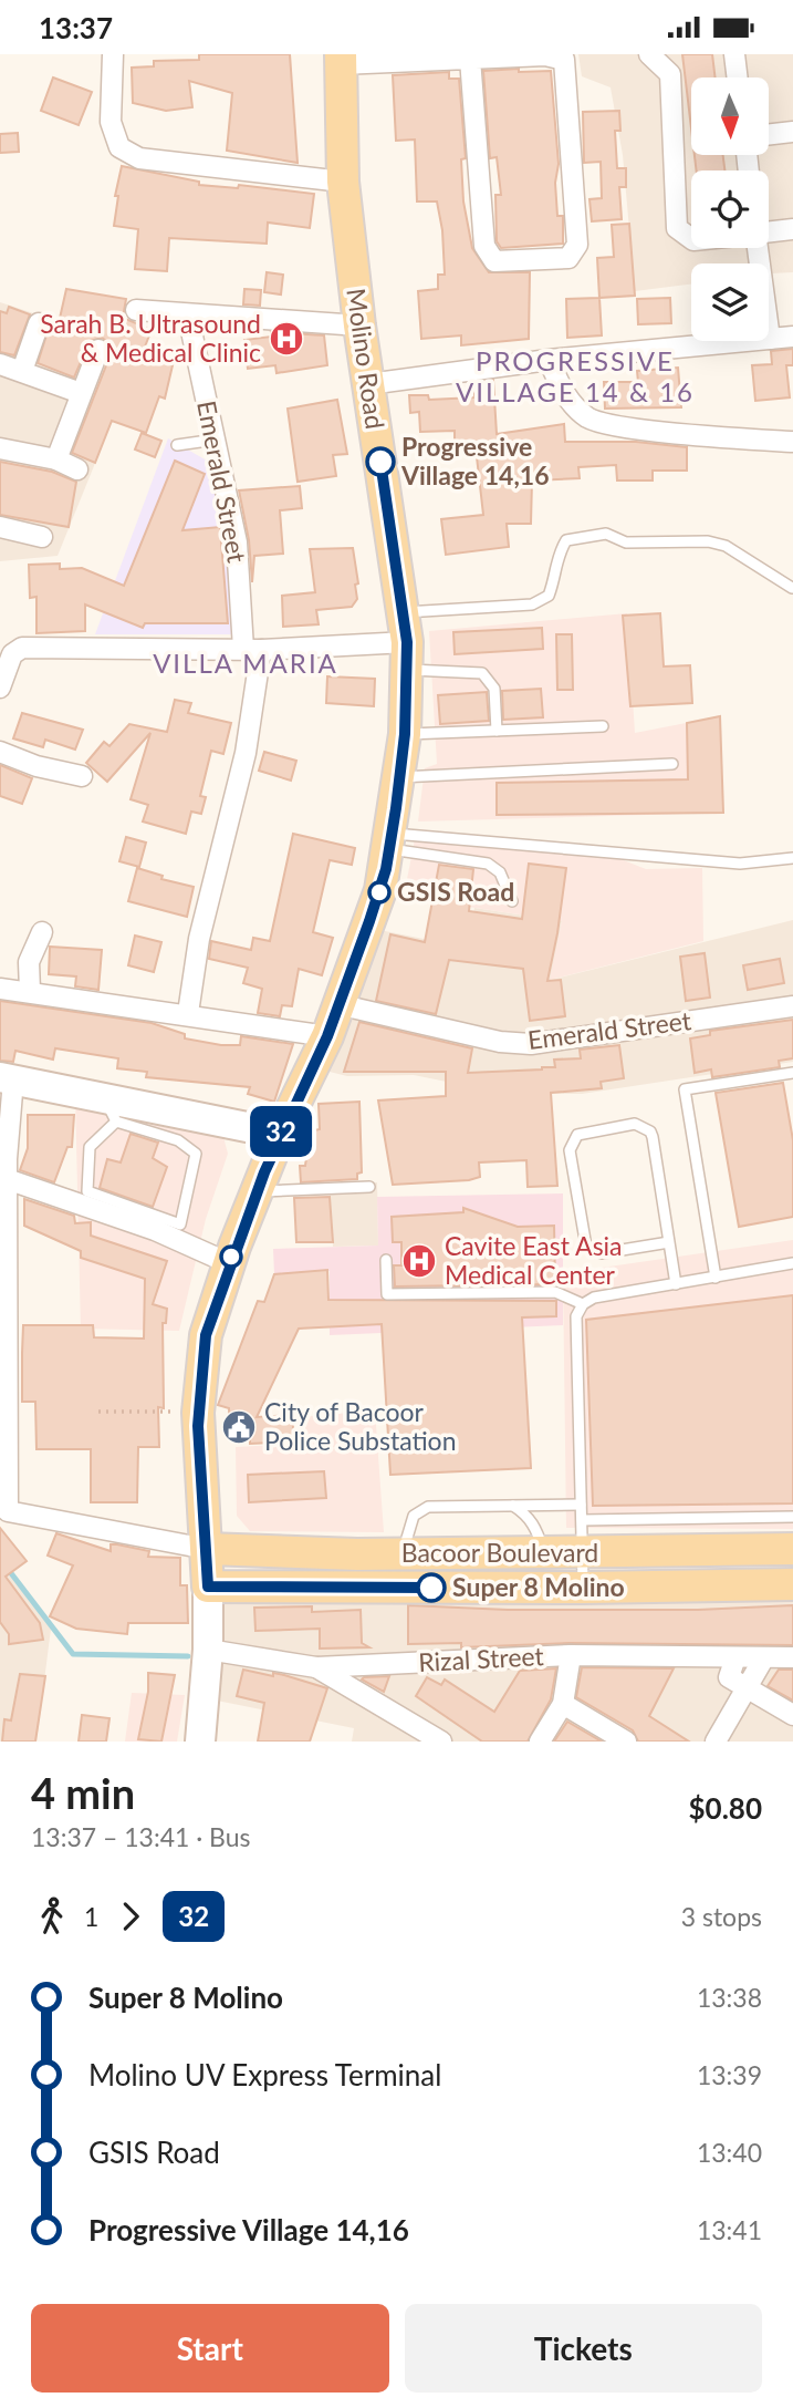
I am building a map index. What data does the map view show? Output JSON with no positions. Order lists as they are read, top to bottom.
{
  "streets": {
    "main road": ["Molino Road", "Bacoor Boulevard"],
    "street": ["Emerald Street", "Rizal Street"]
  },
  "crossings": [
    ["Molino Road", "Emerald Street"],
    ["Molino Road", "Bacoor Boulevard"]
  ],
  "districts": ["PROGRESSIVE VILLAGE 14 & 16", "VILLA MARIA"],
  "places": {
    "hospital": ["Sarah B. Ultrasound & Medical Clinic", "Cavite East Asia Medical Center"],
    "other": ["Progressive Village 14,16", "GSIS Road", "Super 8 Molino"],
    "public building": ["City of Bacoor Police Substation"]
  },
  "lines": ["bus line 32"],
  "north": "bottom",
  "page": {
    "status": "13:37",
    "on_map": "32",
    "heading": ["4 min", "13:37 – 13:41 · Bus", "$0.80"],
    "legs": ["1", "32", "3 stops"],
    "list": [
      {
        "name": "Super 8 Molino",
        "value": "13:38"
      },
      {
        "name": "Molino UV Express Terminal",
        "value": "13:39"
      },
      {
        "name": "GSIS Road",
        "value": "13:40"
      },
      {
        "name": "Progressive Village 14,16",
        "value": "13:41"
      }
    ],
    "buttons": ["Start", "Tickets"]
  }
}
